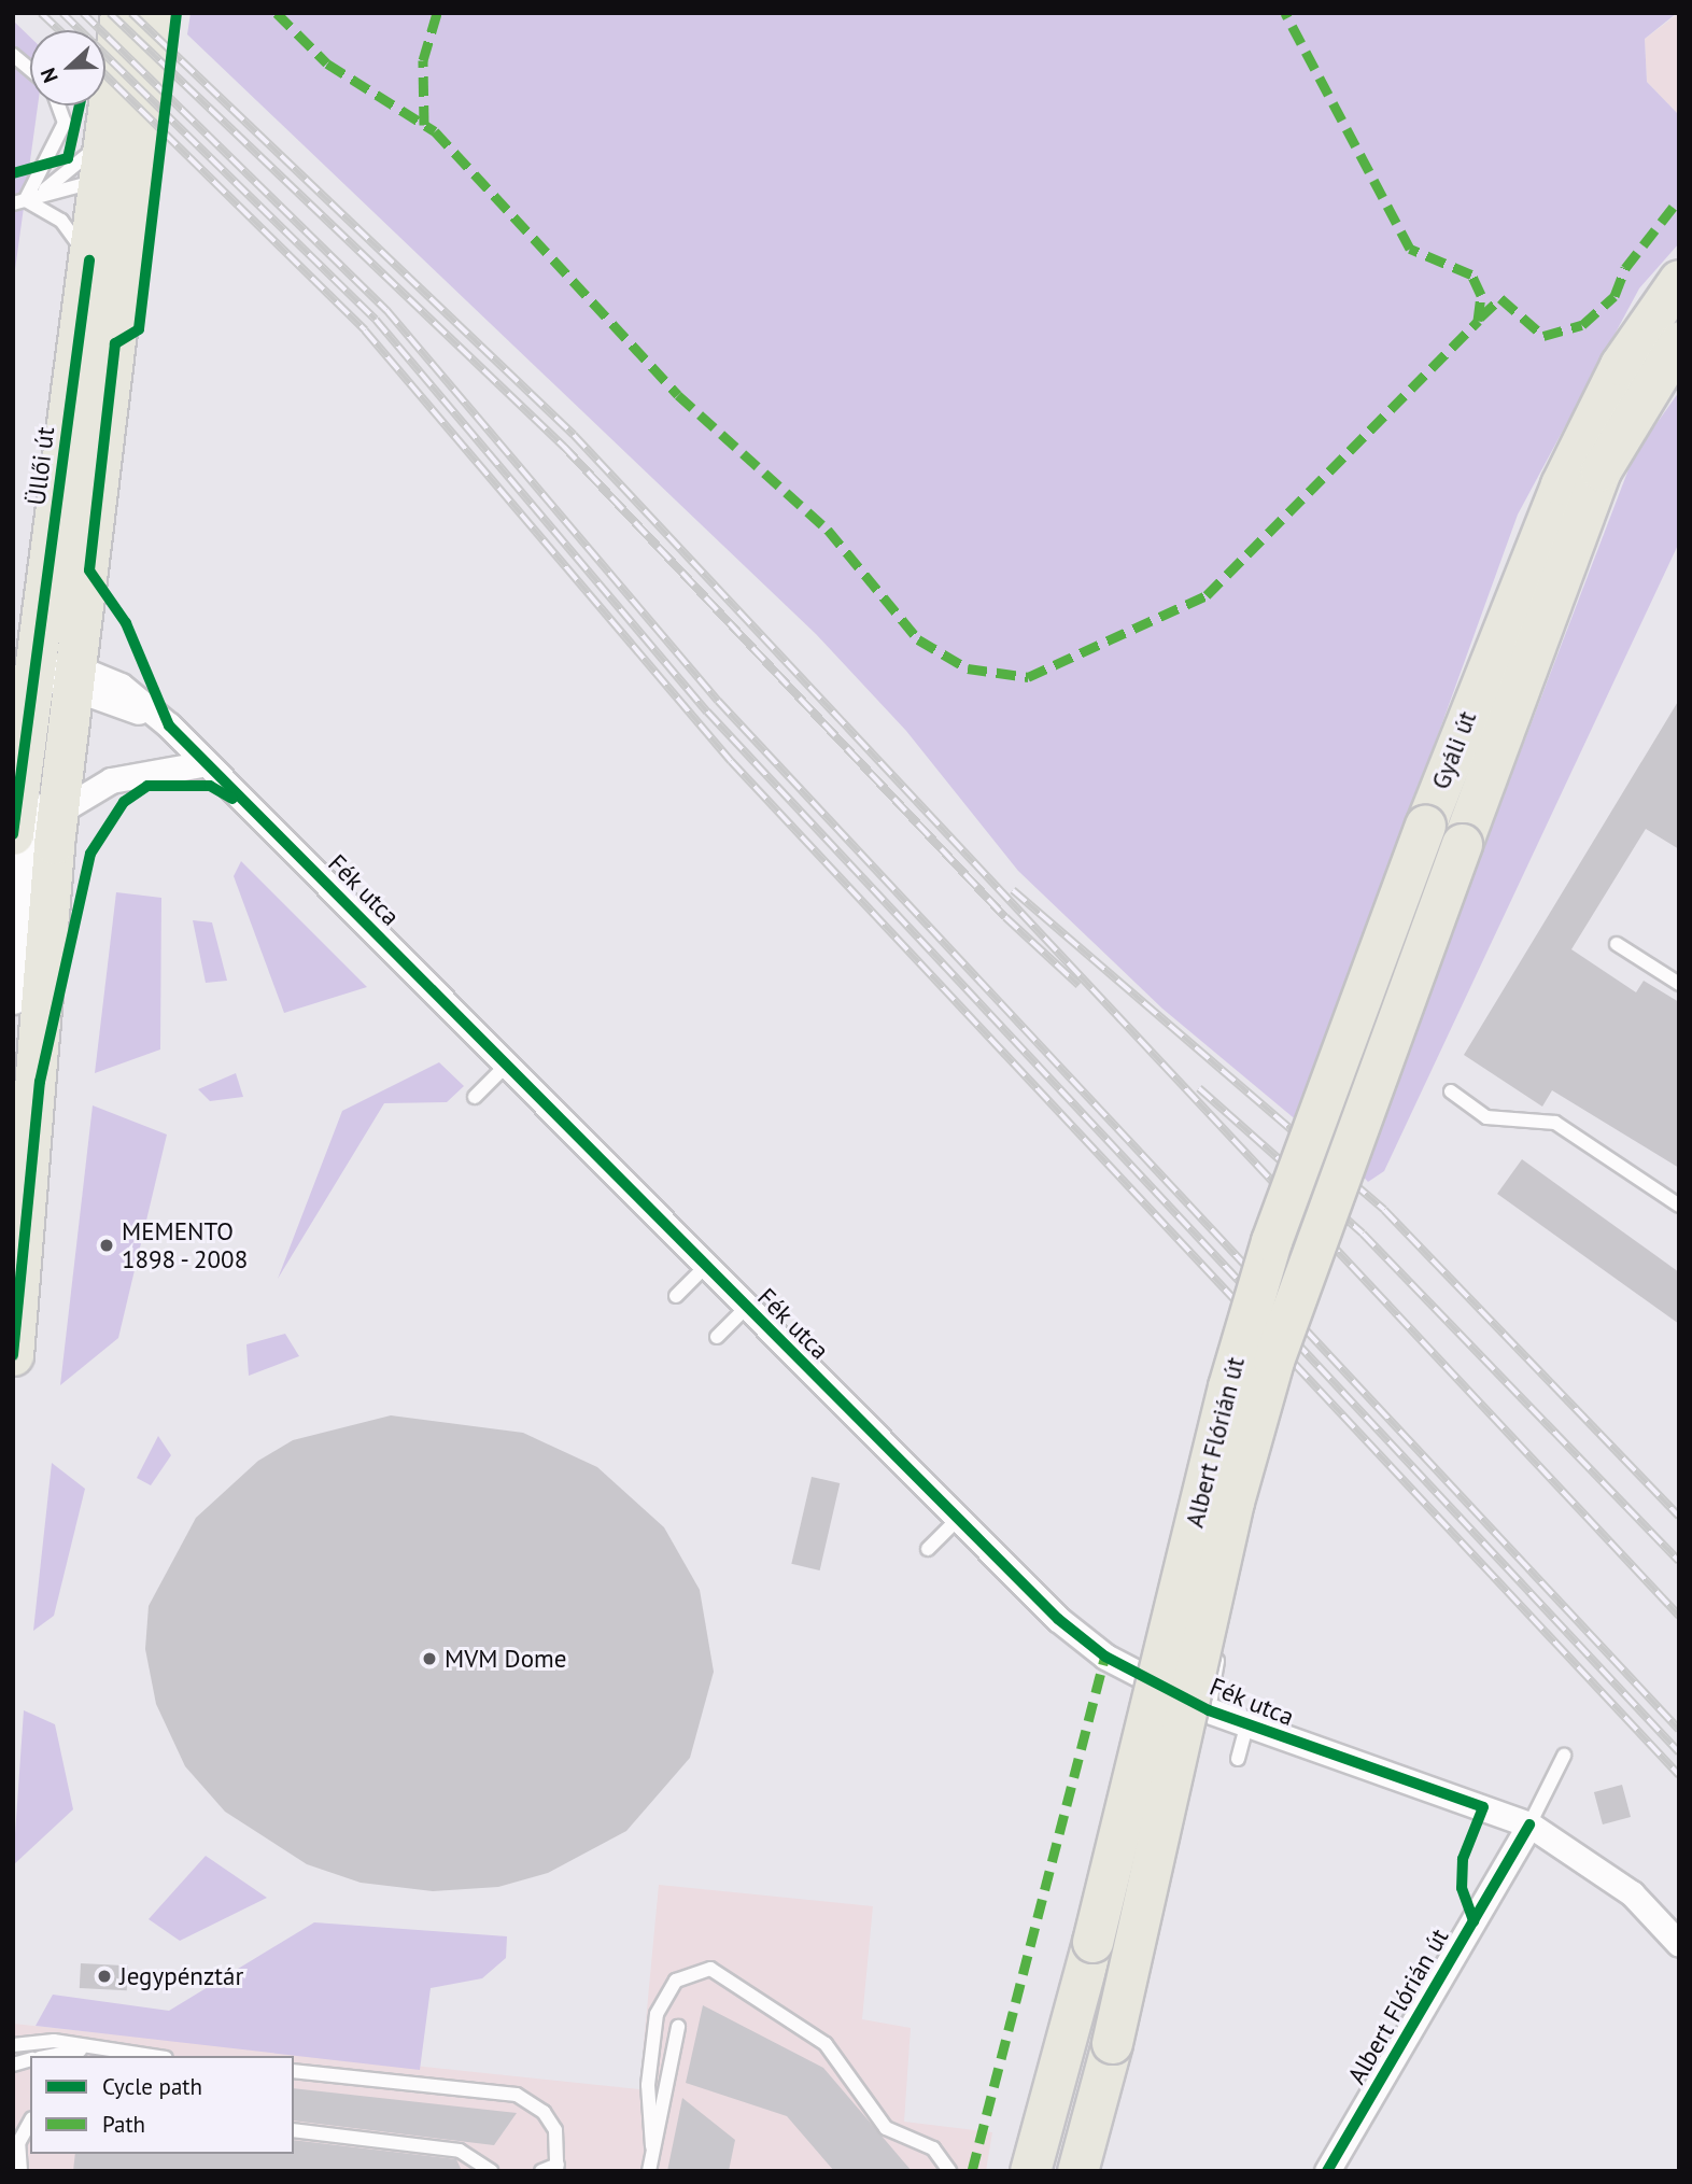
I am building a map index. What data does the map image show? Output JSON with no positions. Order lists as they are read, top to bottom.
{
  "streets": {
    "main road": ["Üllői út", "Gyáli út", "Albert Flórián út"],
    "street": ["Fék utca"]
  },
  "crossings": [
    ["Üllői út", "Fék utca"],
    ["Gyáli út", "Albert Flórián út"],
    ["Fék utca", "Albert Flórián út"]
  ],
  "places": ["MEMENTO 1898 - 2008", "MVM Dome", "Jegypénztár"],
  "legend": ["Cycle path", "Path"],
  "north": "left"
}
